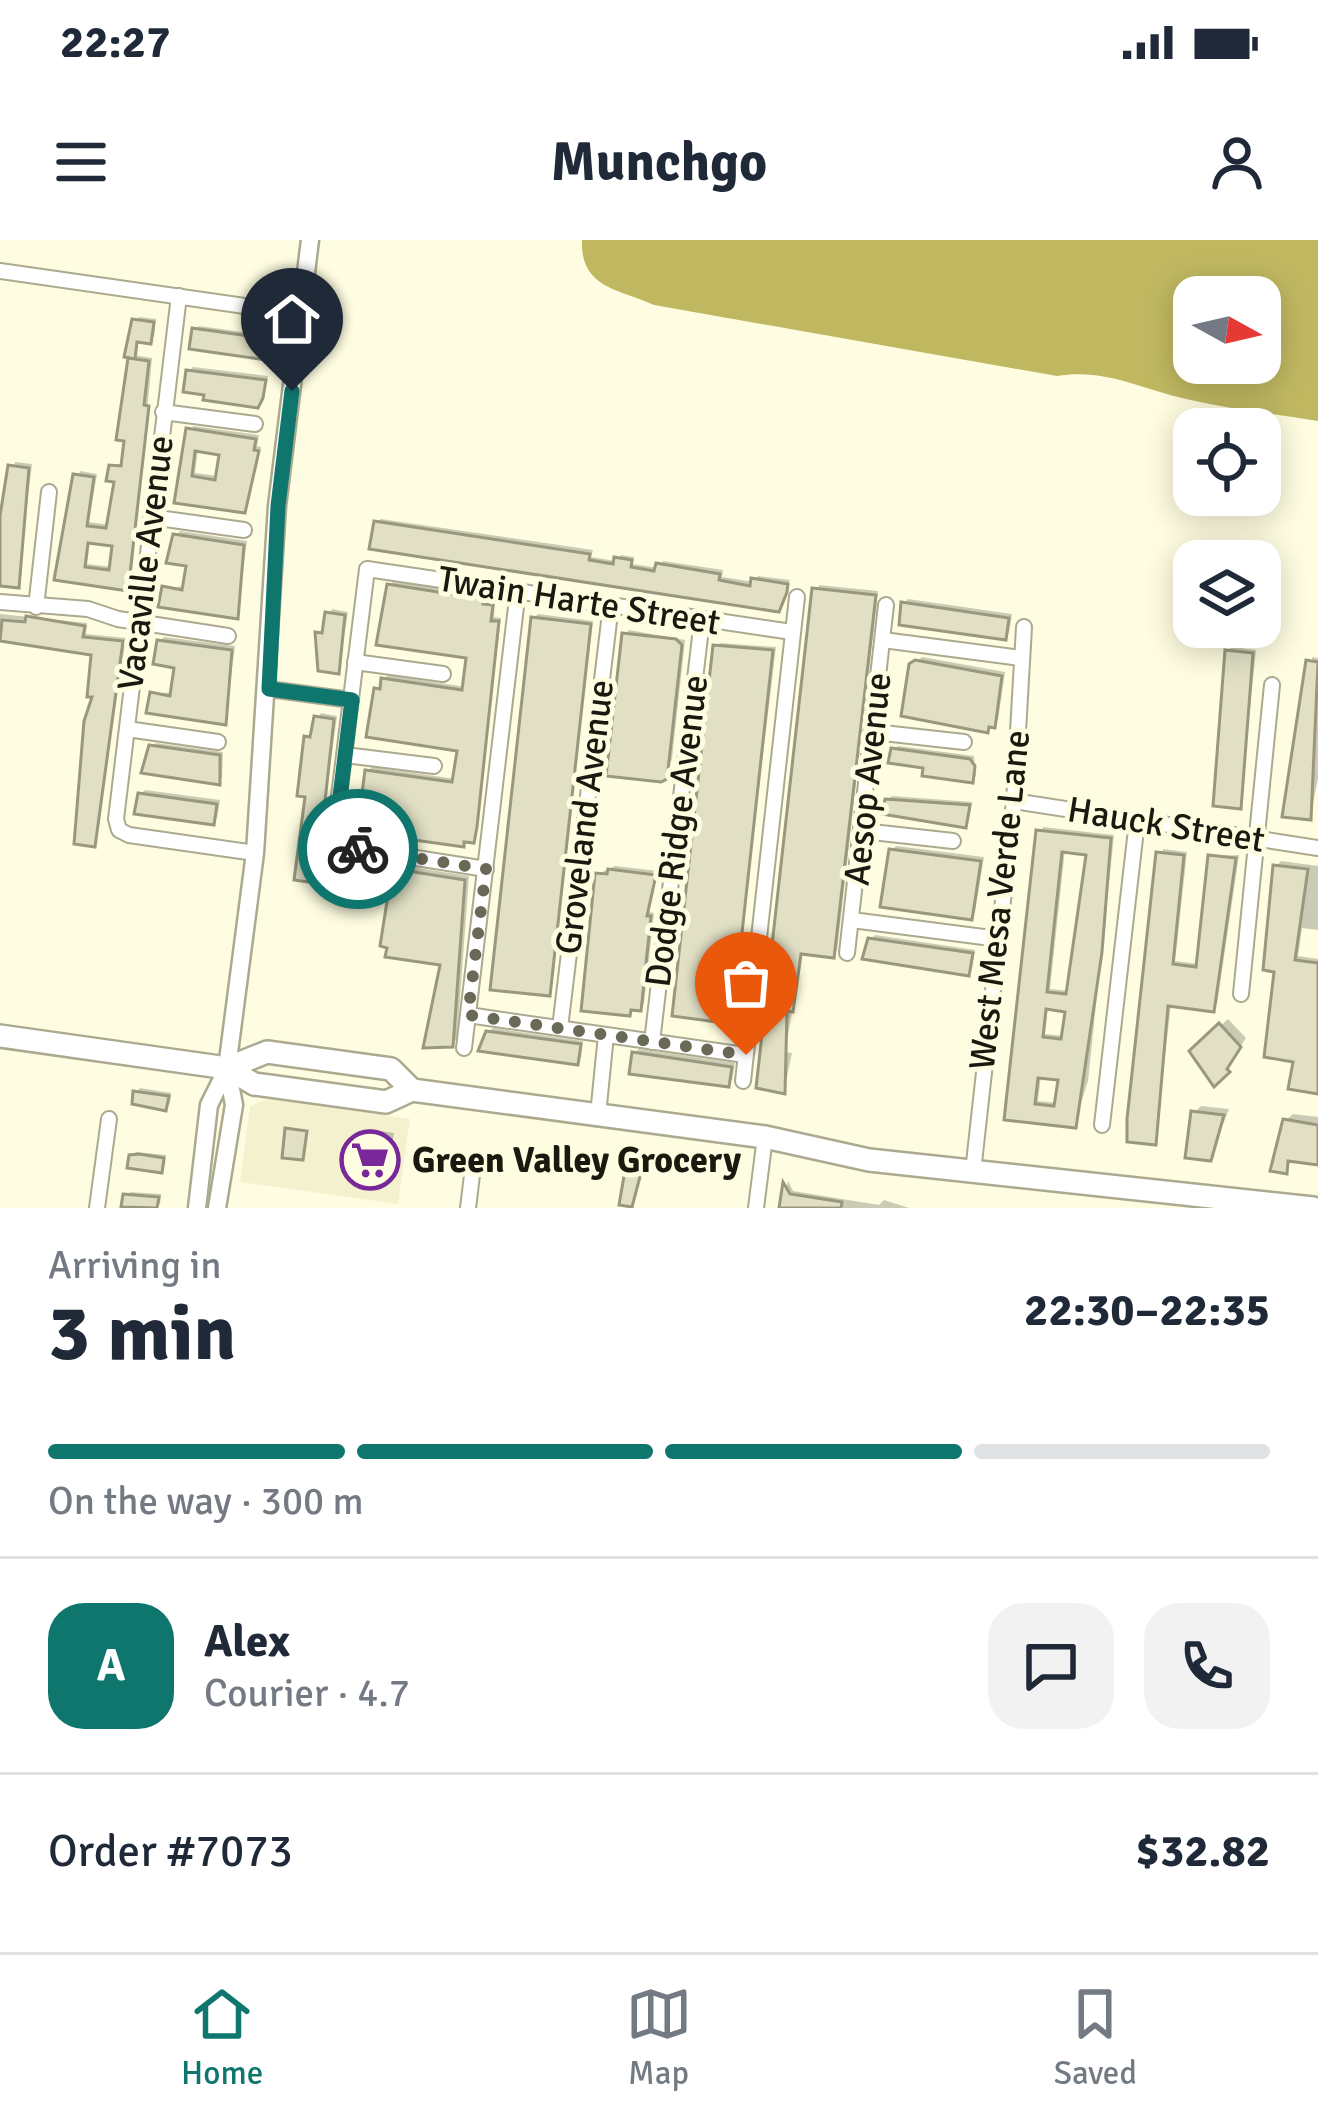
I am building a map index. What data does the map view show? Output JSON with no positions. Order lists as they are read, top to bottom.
{
  "streets": {
    "street": [
      "Vacaville Avenue",
      "Twain Harte Street",
      "Aesop Avenue",
      "Groveland Avenue",
      "Hauck Street",
      "Dodge Ridge Avenue",
      "West Mesa Verde Lane"
    ]
  },
  "crossings": [
    ["Twain Harte Street", "Groveland Avenue"],
    ["Twain Harte Street", "Dodge Ridge Avenue"],
    ["Hauck Street", "West Mesa Verde Lane"]
  ],
  "places": {
    "supermarket": ["Green Valley Grocery"]
  },
  "north": "right",
  "page": {
    "status": "22:27",
    "header": "Munchgo",
    "heading": ["3 min", "Arriving in", "22:30–22:35"],
    "panel": [
      "Alex",
      "Courier · 4.7",
      "Order #7073",
      "$32.82"
    ],
    "bar": "On the way · 300 m",
    "round": "A",
    "tabs": ["Home", "Map", "Saved"]
  }
}
